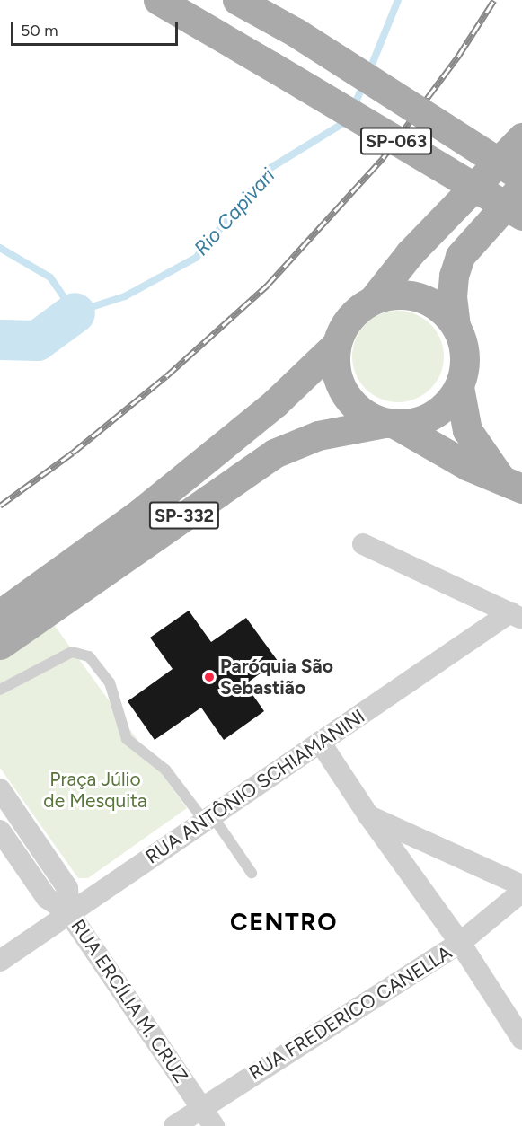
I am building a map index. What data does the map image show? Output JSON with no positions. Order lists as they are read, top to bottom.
{
  "streets": {
    "main road": ["SP-063", "SP-332"],
    "street": ["RUA ANTÔNIO SCHIAMANINI", "RUA ERCÍLIA M. CRUZ", "RUA FREDERICO CANELLA"]
  },
  "crossings": [
    ["RUA ANTÔNIO SCHIAMANINI", "RUA ERCÍLIA M. CRUZ"],
    ["RUA ERCÍLIA M. CRUZ", "RUA FREDERICO CANELLA"]
  ],
  "districts": ["CENTRO"],
  "water": ["Rio Capivari"],
  "parks": ["Praça Júlio de Mesquita"],
  "places": ["Paróquia São Sebastião"],
  "scale_bar": "50 m"
}
